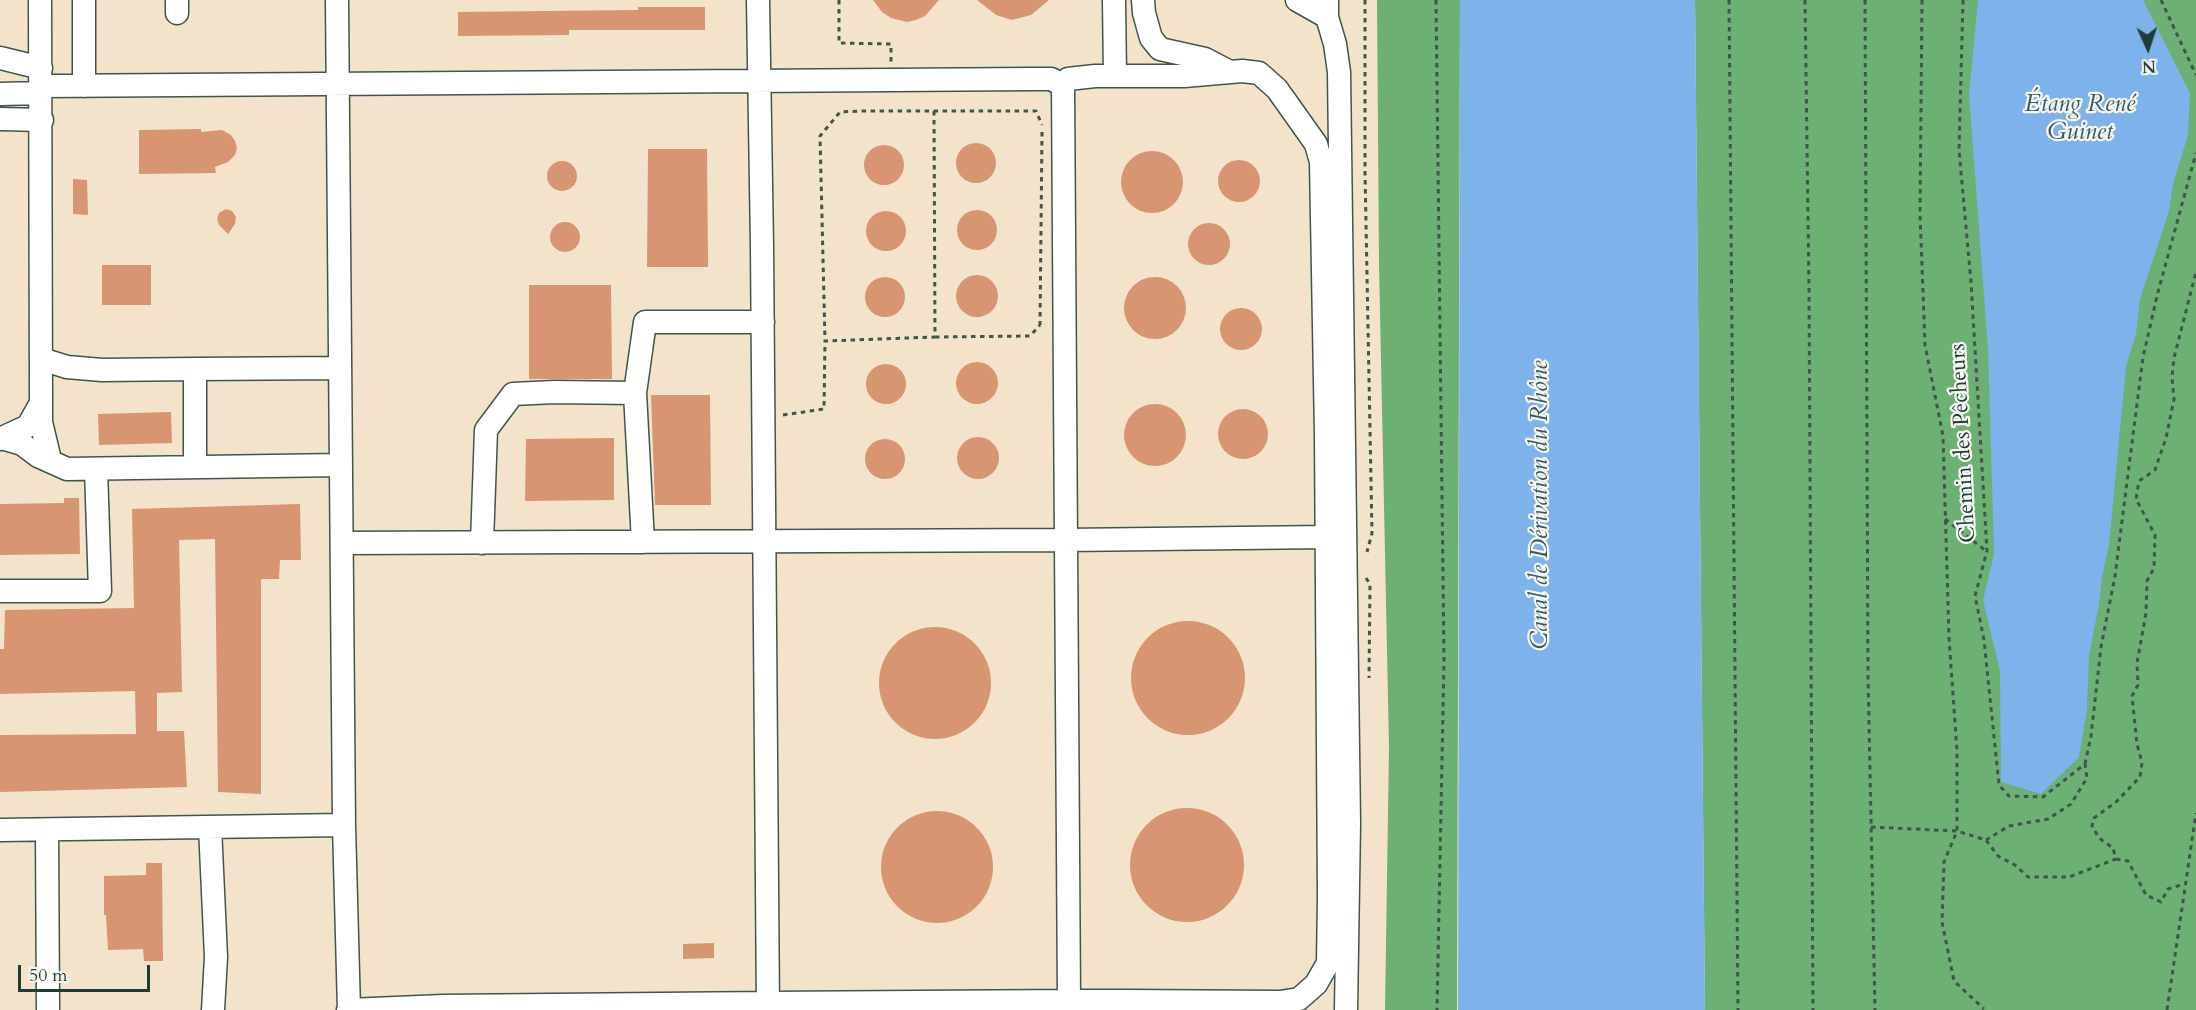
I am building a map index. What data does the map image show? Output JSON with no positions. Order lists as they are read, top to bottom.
{
  "streets": {
    "path": ["Chemin des Pêcheurs"]
  },
  "water": ["Étang René Guinet", "Canal de Dérivation du Rhône"],
  "scale_bar": "50 m",
  "north": "bottom"
}
